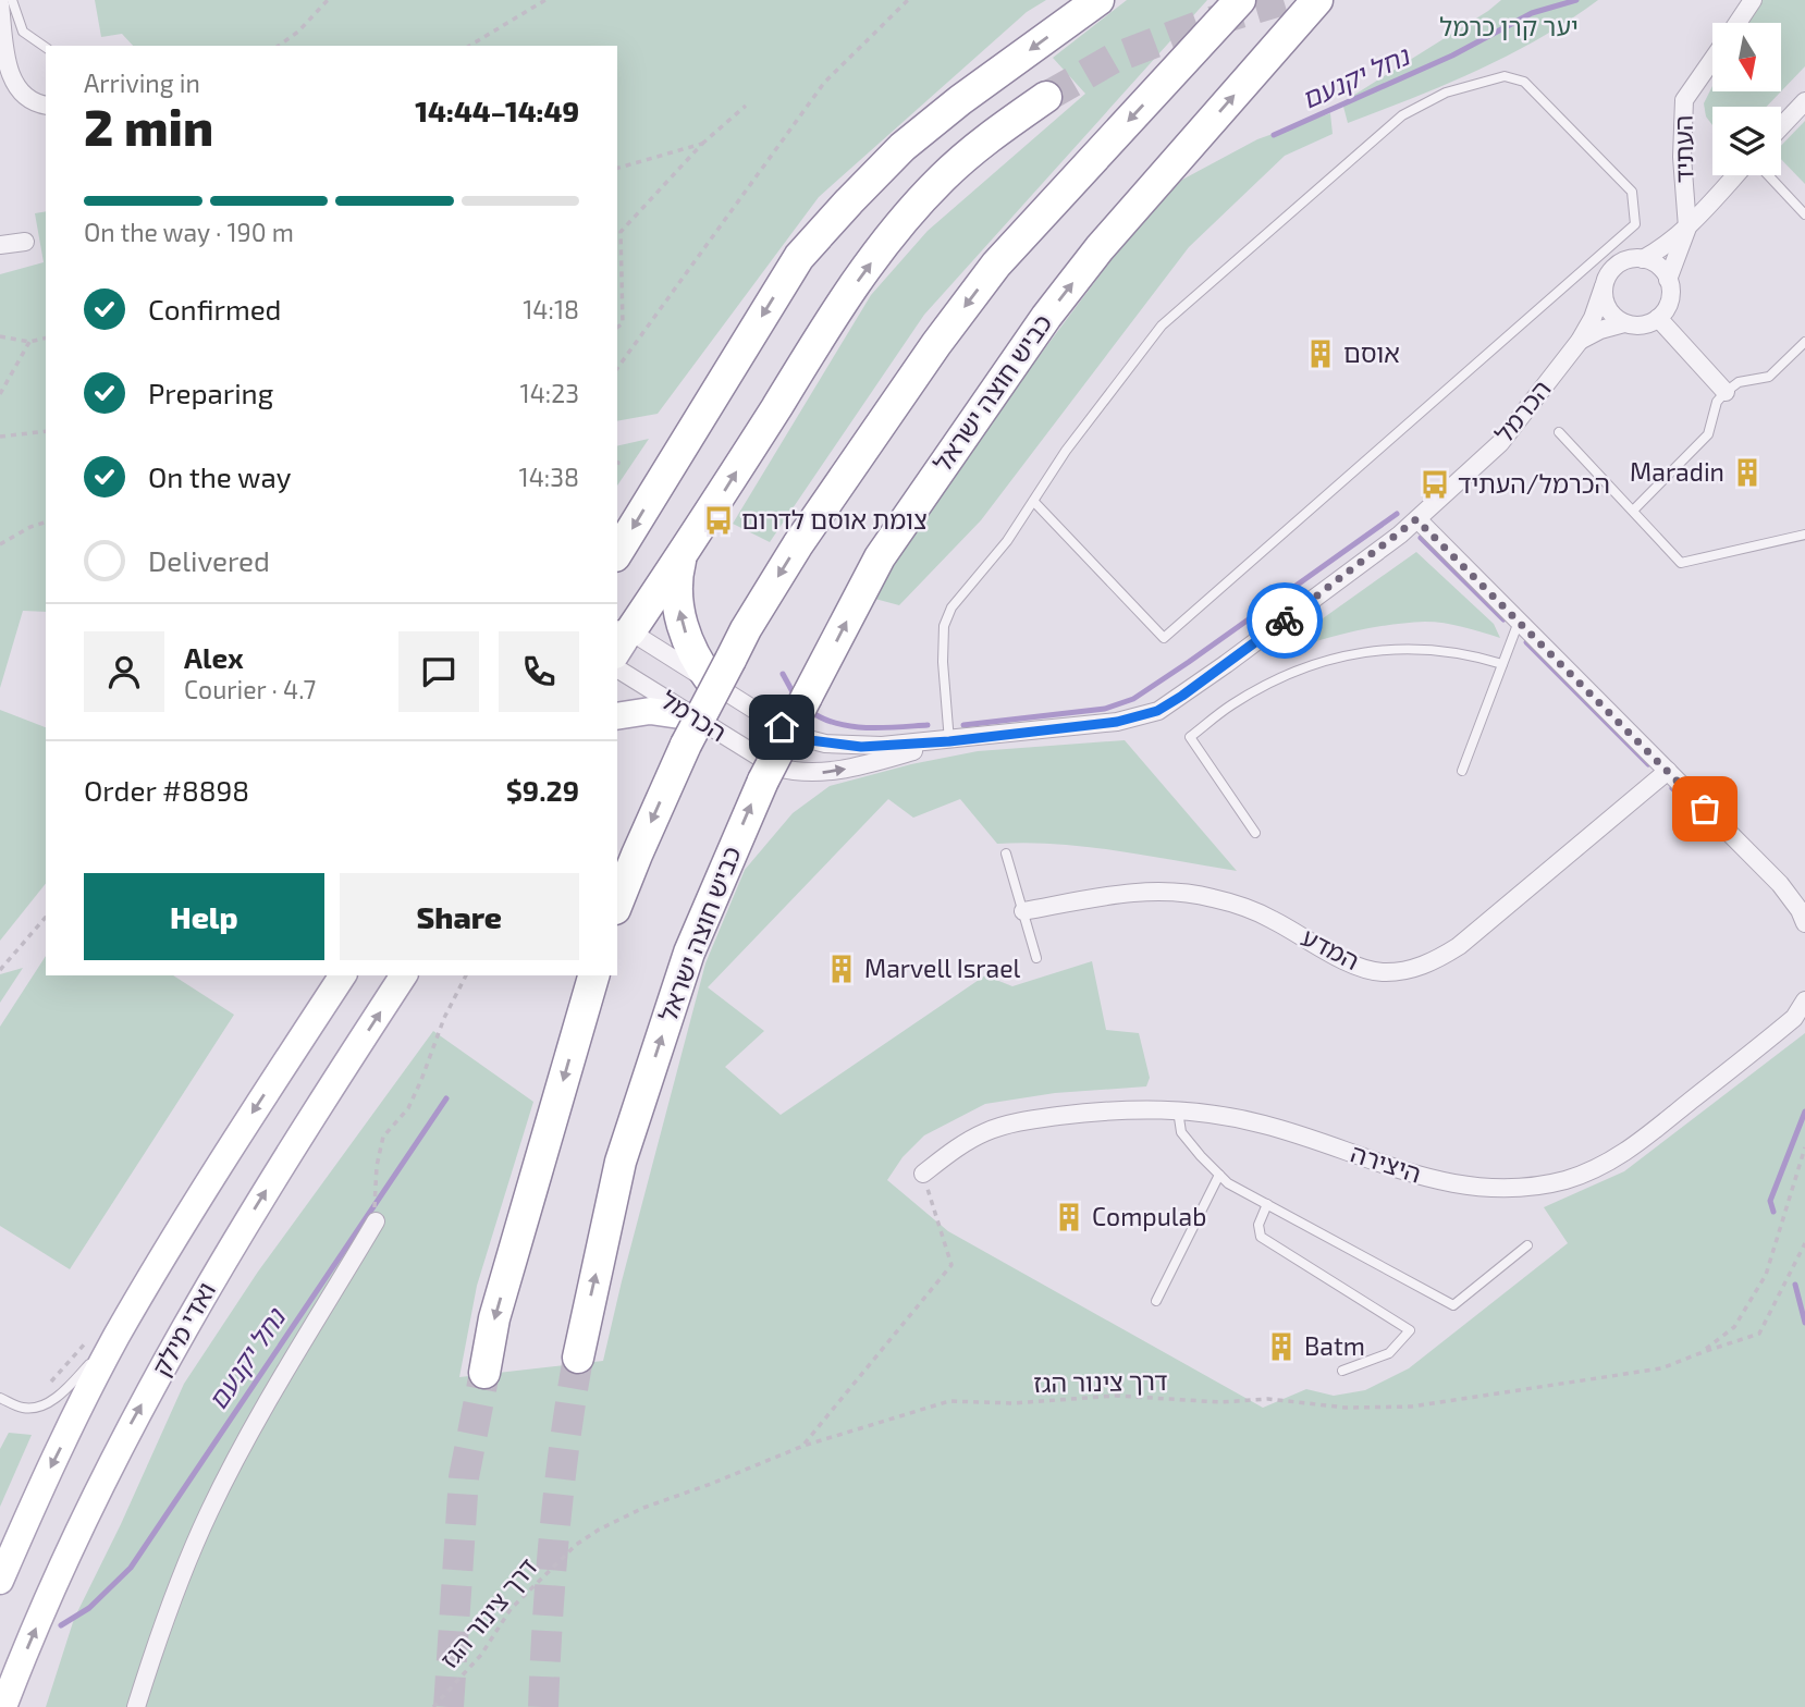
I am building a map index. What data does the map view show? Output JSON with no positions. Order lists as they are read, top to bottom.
{
  "streets": {
    "highway": ["כביש חוצה ישראל"],
    "main road": ["ואדי מילק"],
    "street": [
      "העתיד",
      "הכרמל",
      "המדע",
      "היצירה"
    ],
    "path": ["דרך צינור הגז"]
  },
  "water": ["נחל יקנעם"],
  "parks": ["יער קרן כרמל"],
  "places": {
    "building": [
      "אוסם",
      "Maradin",
      "Marvell Israel",
      "Compulab",
      "Batm"
    ],
    "bus stop": ["הכרמל/העתיד", "צומת אוסם לדרום"]
  },
  "north": "bottom",
  "page": {
    "heading": ["2 min", "Arriving in", "14:44–14:49"],
    "panel": [
      "Alex",
      "Courier · 4.7",
      "Order #8898",
      "$9.29"
    ],
    "bar": "On the way · 190 m",
    "list": [
      ["Confirmed", "14:18"],
      ["Preparing", "14:23"],
      ["On the way", "14:38"],
      "Delivered"
    ],
    "buttons": ["Help", "Share"]
  }
}
